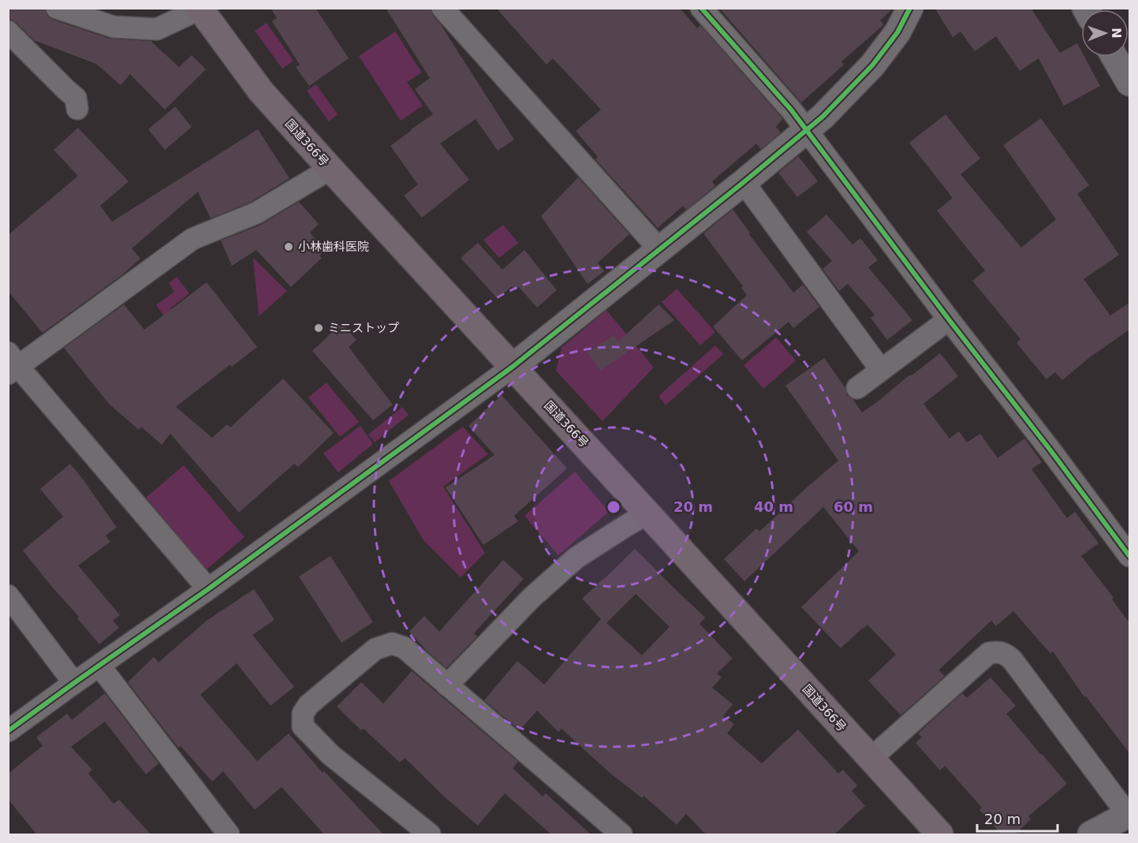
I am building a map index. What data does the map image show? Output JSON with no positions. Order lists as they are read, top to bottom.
{
  "streets": {
    "highway": ["国道366号"]
  },
  "places": ["小林歯科医院", "ミニストップ"],
  "scale_bar": "20 m",
  "north": "right",
  "rings": ["20 m", "40 m", "60 m"]
}
